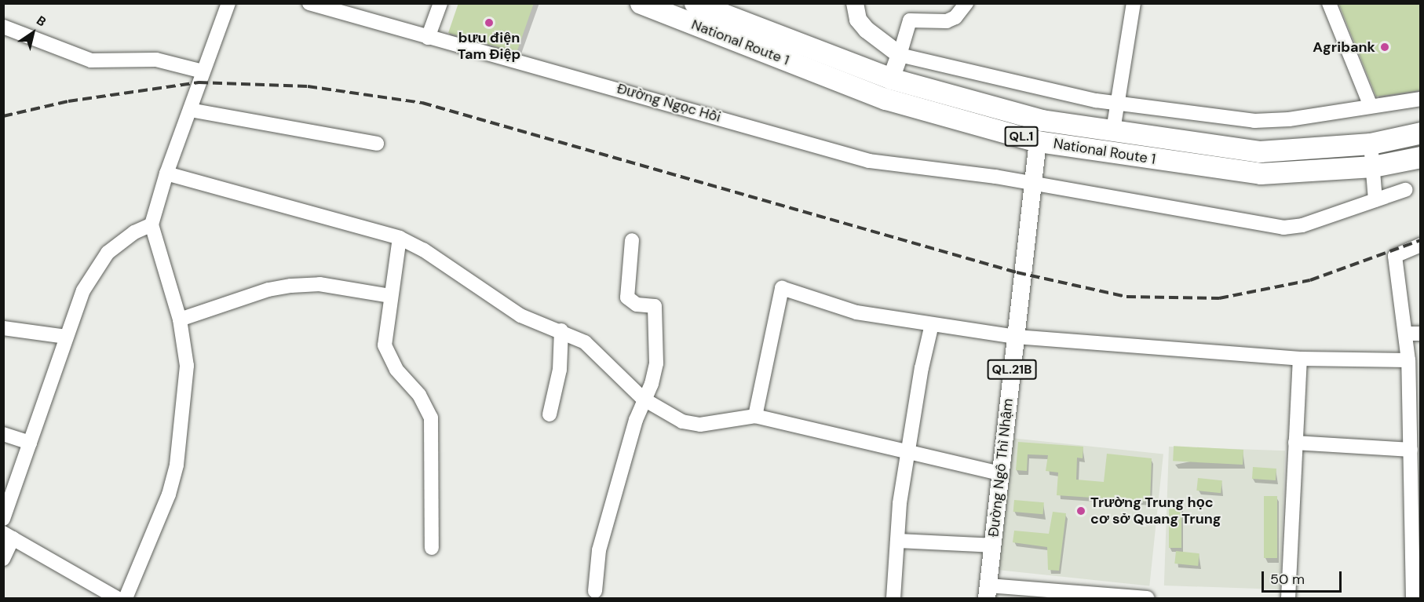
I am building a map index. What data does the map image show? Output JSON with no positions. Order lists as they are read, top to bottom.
{
  "streets": {
    "highway": ["National Route 1", "QL.1"],
    "main road": ["QL.21B", "Đường Ngô Thì Nhậm"],
    "street": ["Đường Ngọc Hồi"]
  },
  "crossings": [
    ["National Route 1", "Đường Ngô Thì Nhậm"],
    ["Đường Ngọc Hồi", "Đường Ngô Thì Nhậm"]
  ],
  "places": ["bưu điện Tam Điệp", "Agribank", "Trường Trung học cơ sở Quang Trung"],
  "scale_bar": "50 m",
  "north": "top right"
}
